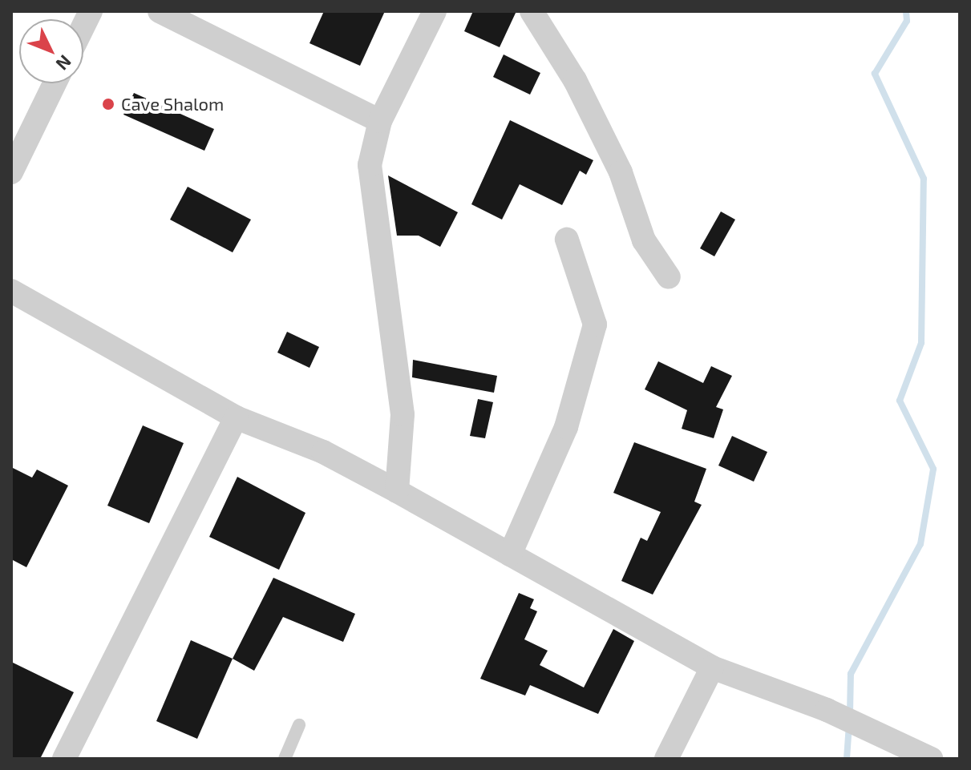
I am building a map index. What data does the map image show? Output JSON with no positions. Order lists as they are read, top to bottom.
{
  "places": ["Cave Shalom"],
  "north": "bottom right"
}
